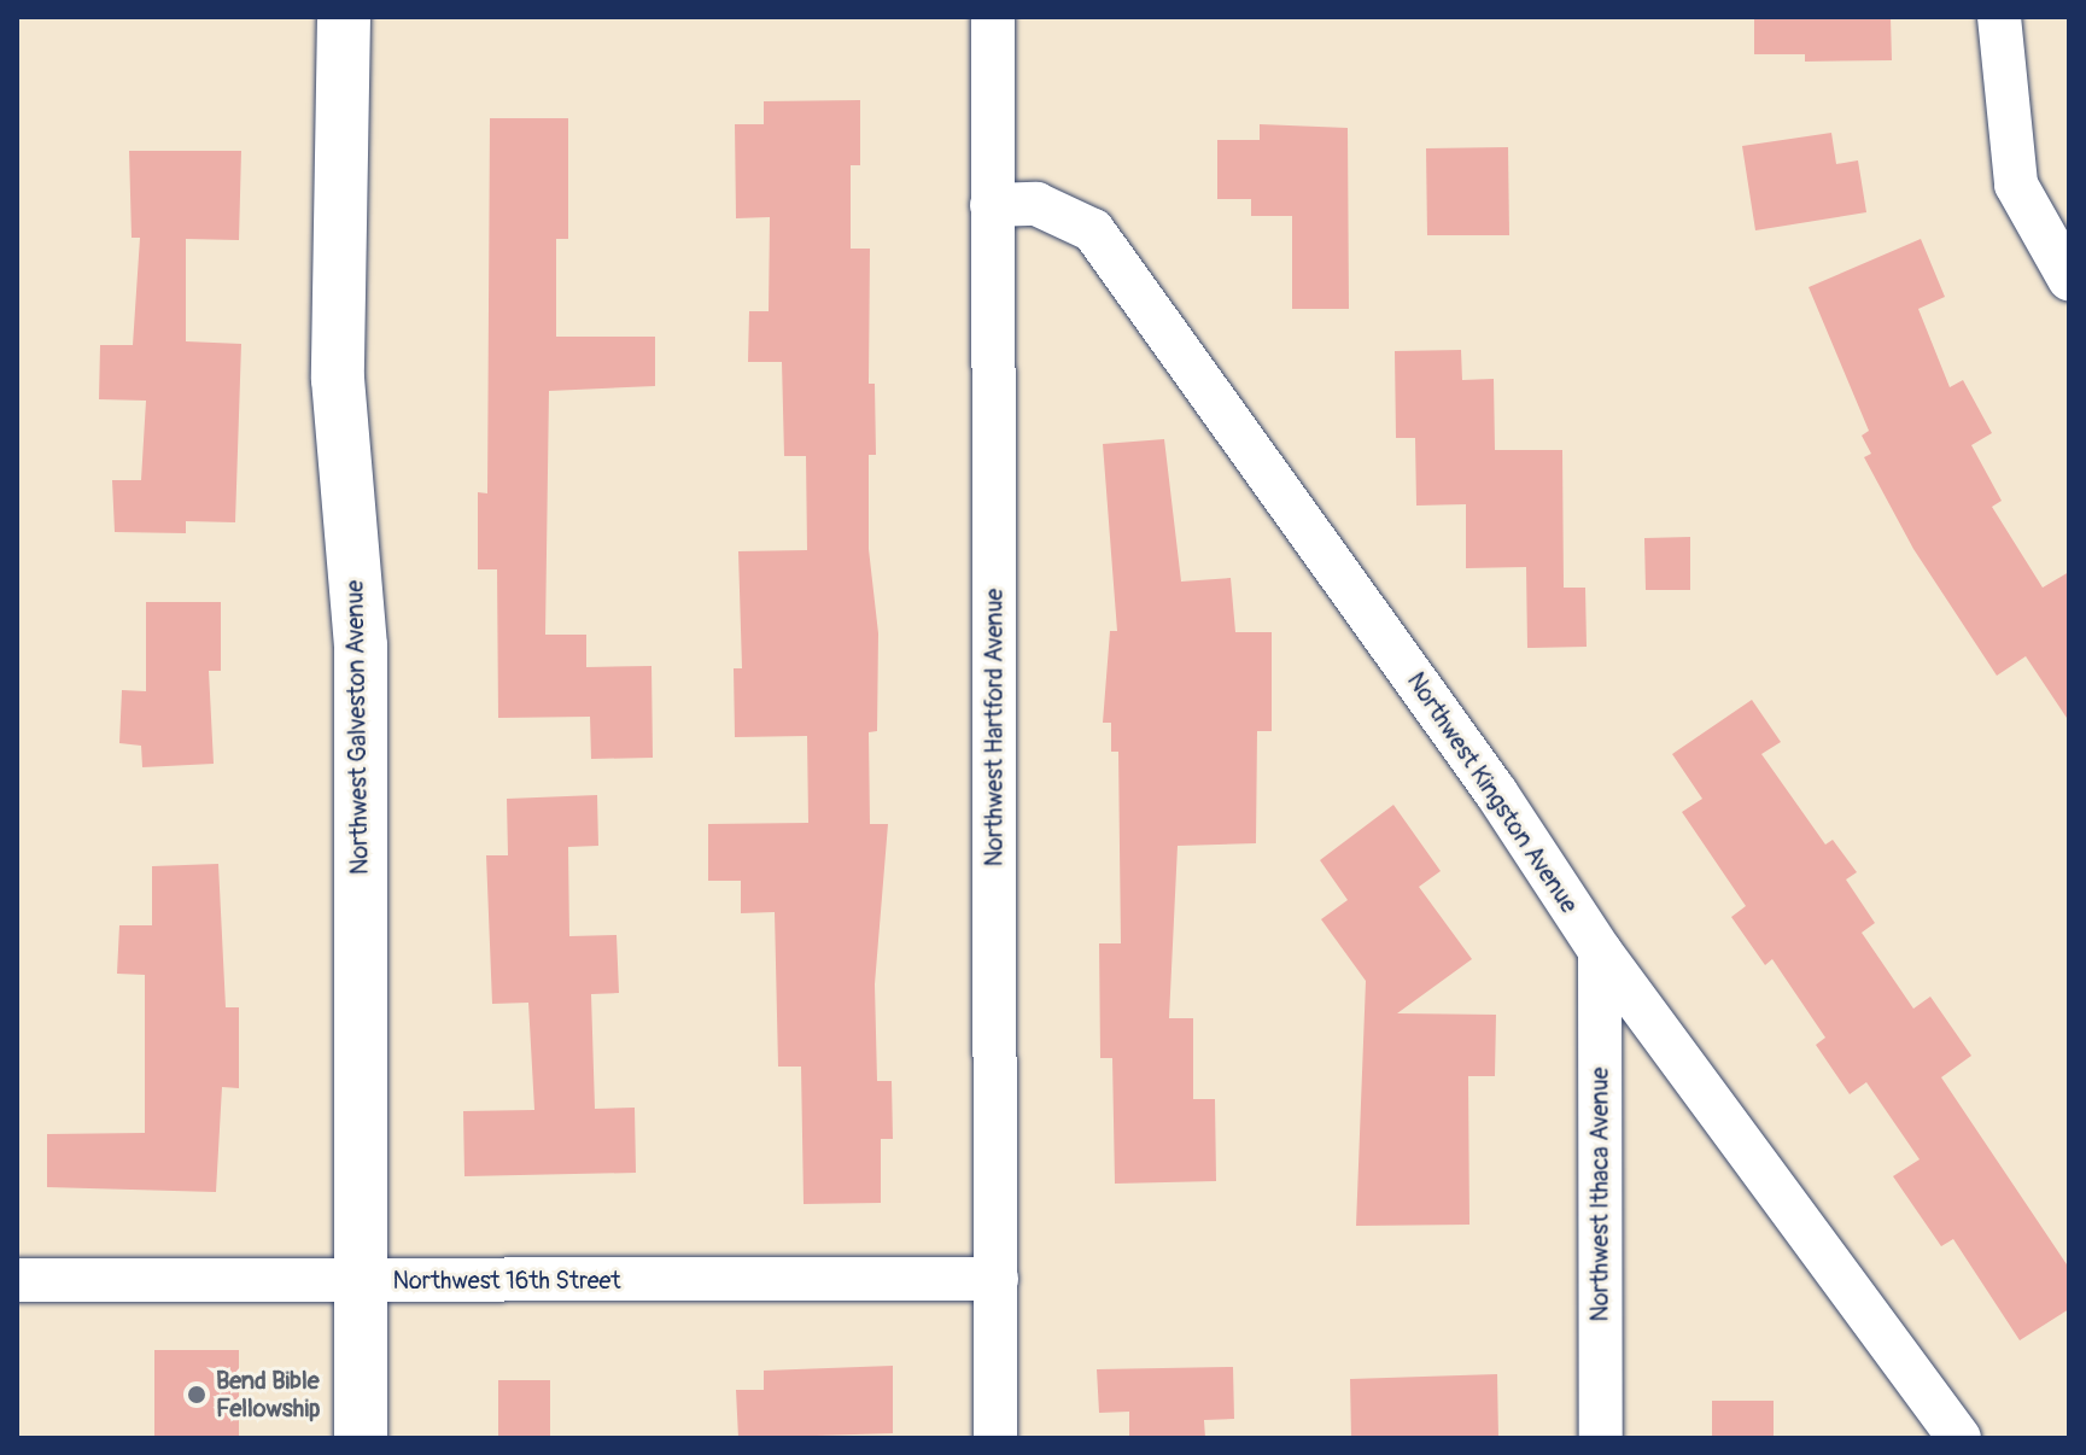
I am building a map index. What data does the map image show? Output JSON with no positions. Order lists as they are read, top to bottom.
{
  "streets": {
    "street": [
      "Northwest Galveston Avenue",
      "Northwest Hartford Avenue",
      "Northwest Kingston Avenue",
      "Northwest Ithaca Avenue",
      "Northwest 16th Street"
    ]
  },
  "crossings": [
    ["Northwest Galveston Avenue", "Northwest 16th Street"],
    ["Northwest Hartford Avenue", "Northwest Kingston Avenue"],
    ["Northwest Hartford Avenue", "Northwest 16th Street"],
    ["Northwest Kingston Avenue", "Northwest Ithaca Avenue"]
  ],
  "places": ["Bend Bible Fellowship"]
}
